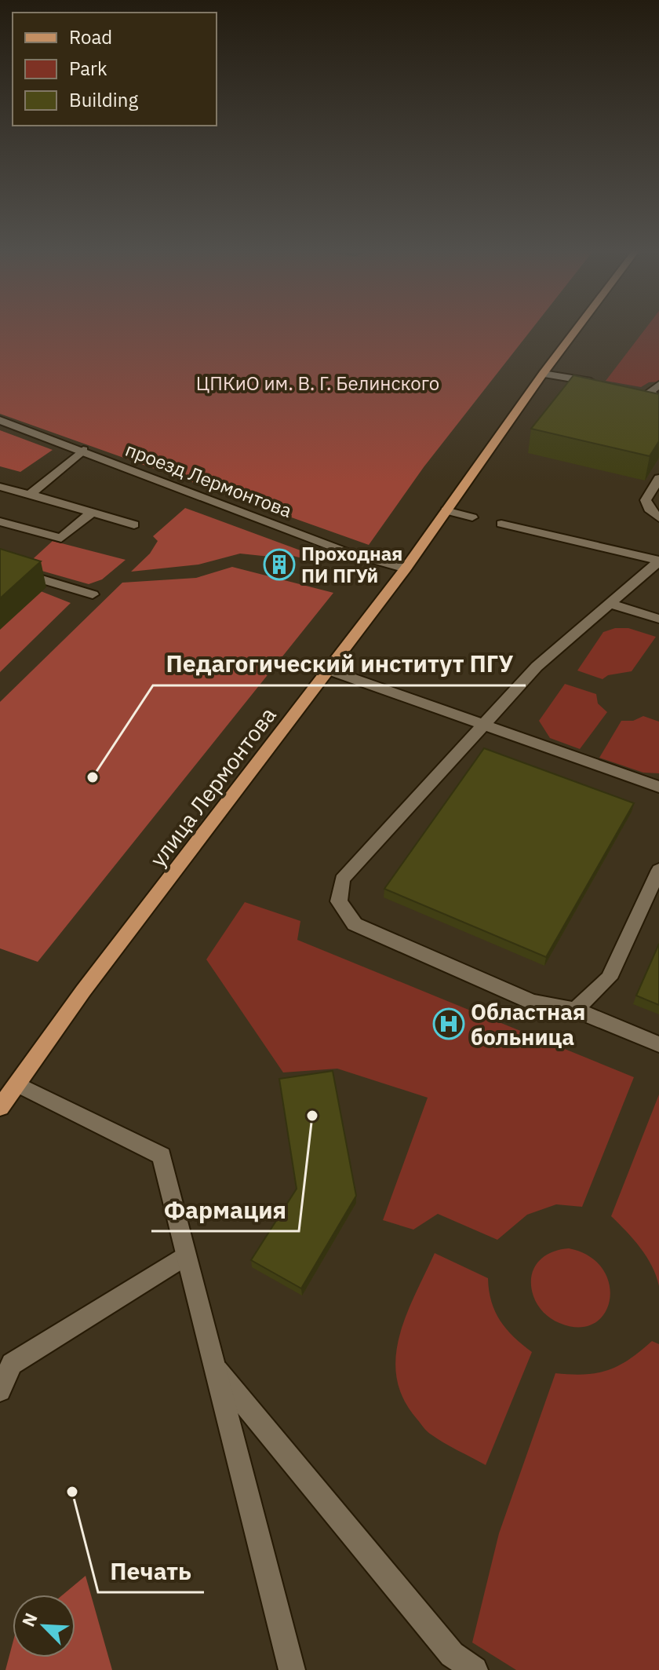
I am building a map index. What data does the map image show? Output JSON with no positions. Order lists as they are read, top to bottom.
{
  "streets": {
    "main road": ["улица Лермонтова"],
    "street": ["проезд Лермонтова"]
  },
  "crossings": [
    ["проезд Лермонтова", "улица Лермонтова"]
  ],
  "parks": ["ЦПКиО им. В. Г. Белинского"],
  "places": {
    "building": ["Проходная ПИ ПГУй"],
    "other": ["Педагогический институт ПГУ", "Фармация", "Печать"],
    "hospital": ["Областная больница"]
  },
  "legend": ["Road", "Park", "Building"],
  "north": "top left"
}
